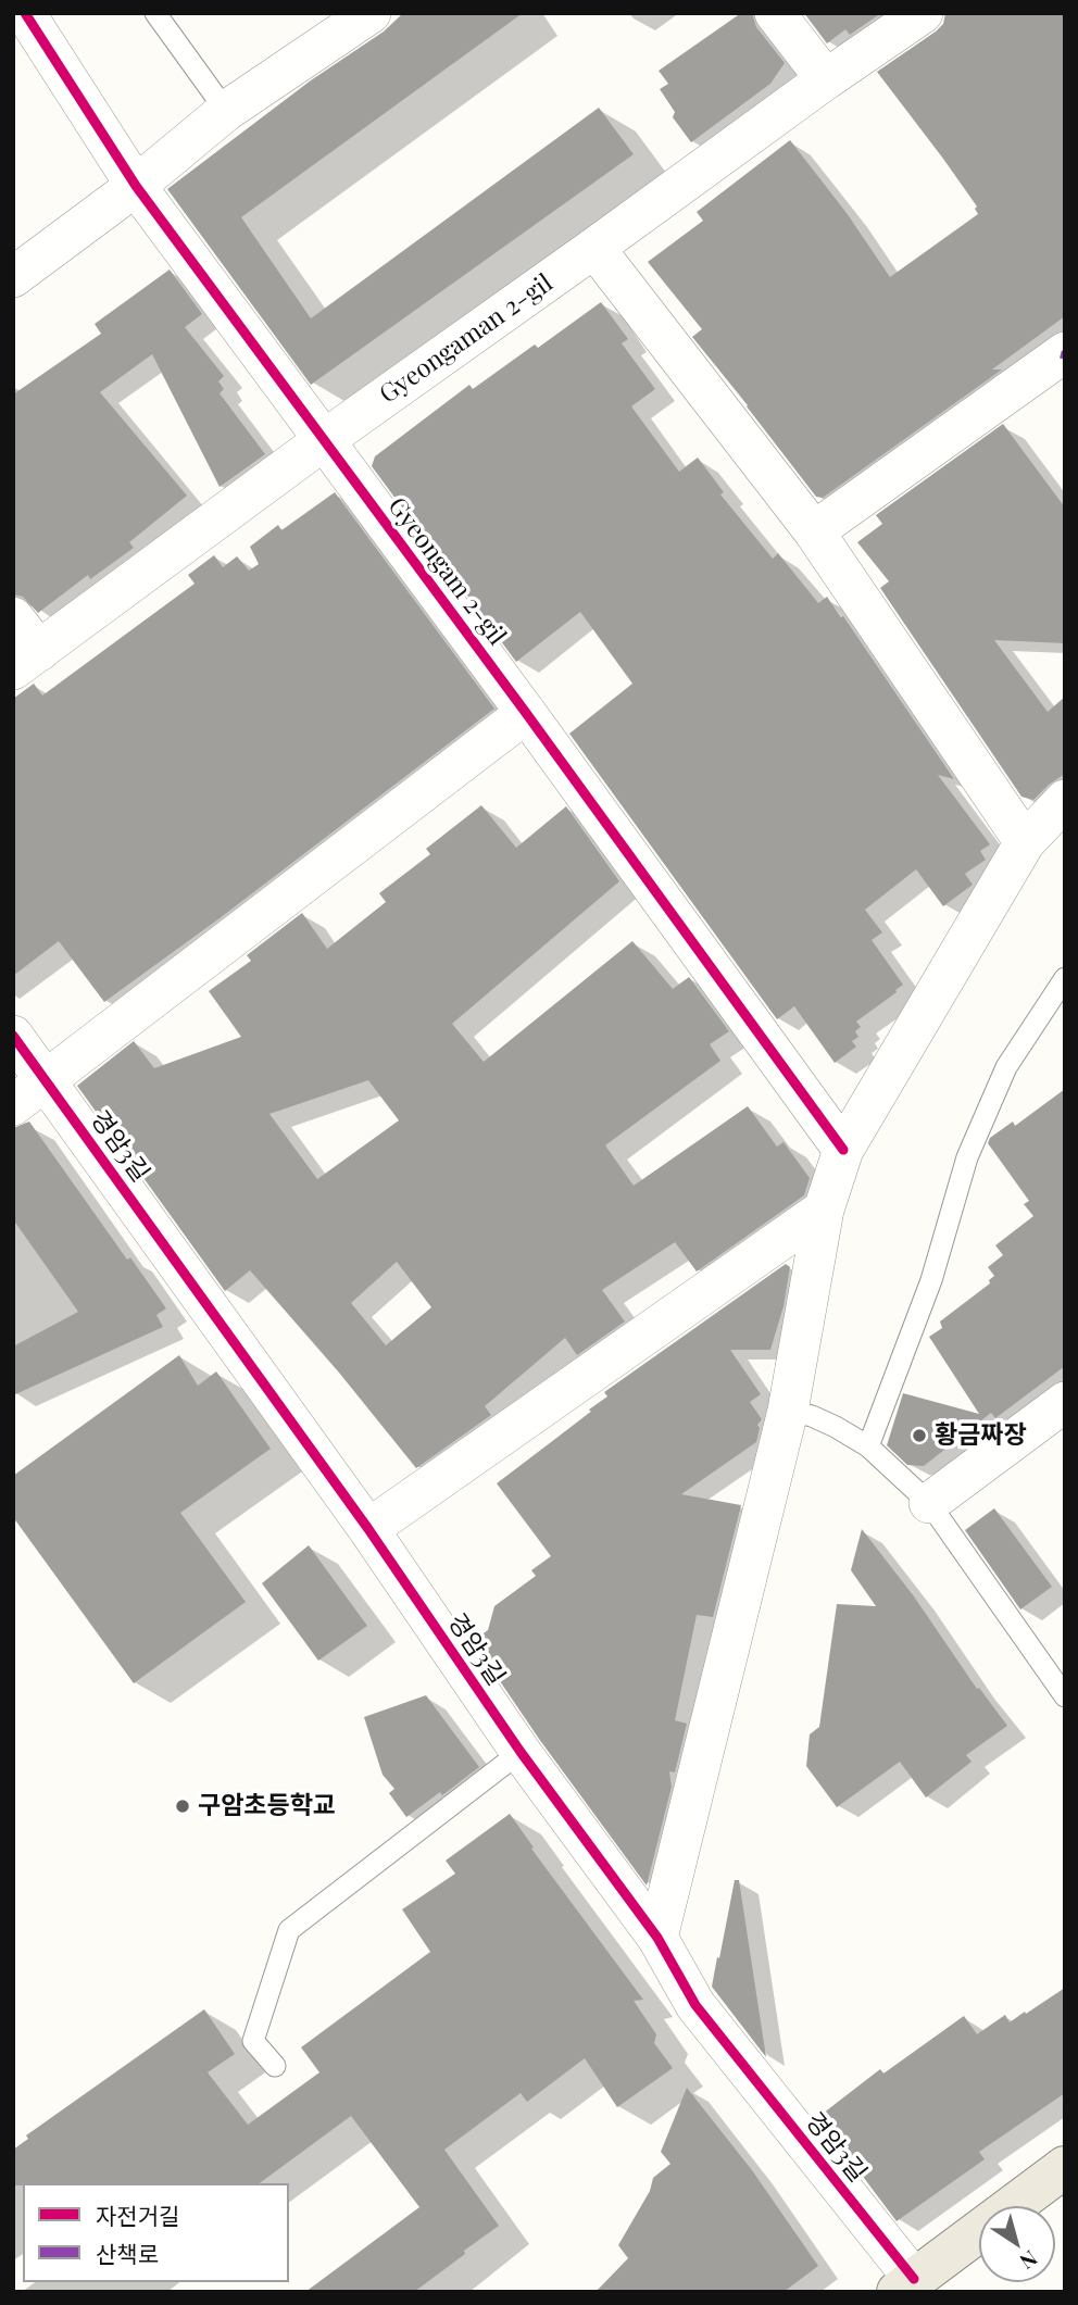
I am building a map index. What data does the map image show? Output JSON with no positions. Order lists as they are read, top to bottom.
{
  "streets": {
    "street": ["Gyeongaman 2-gil", "Gyeongam 2-gil", "경암3길"]
  },
  "crossings": [
    ["Gyeongaman 2-gil", "Gyeongam 2-gil"]
  ],
  "places": ["황금짜장", "구암초등학교"],
  "legend": ["자전거길", "산책로"],
  "north": "bottom right"
}
